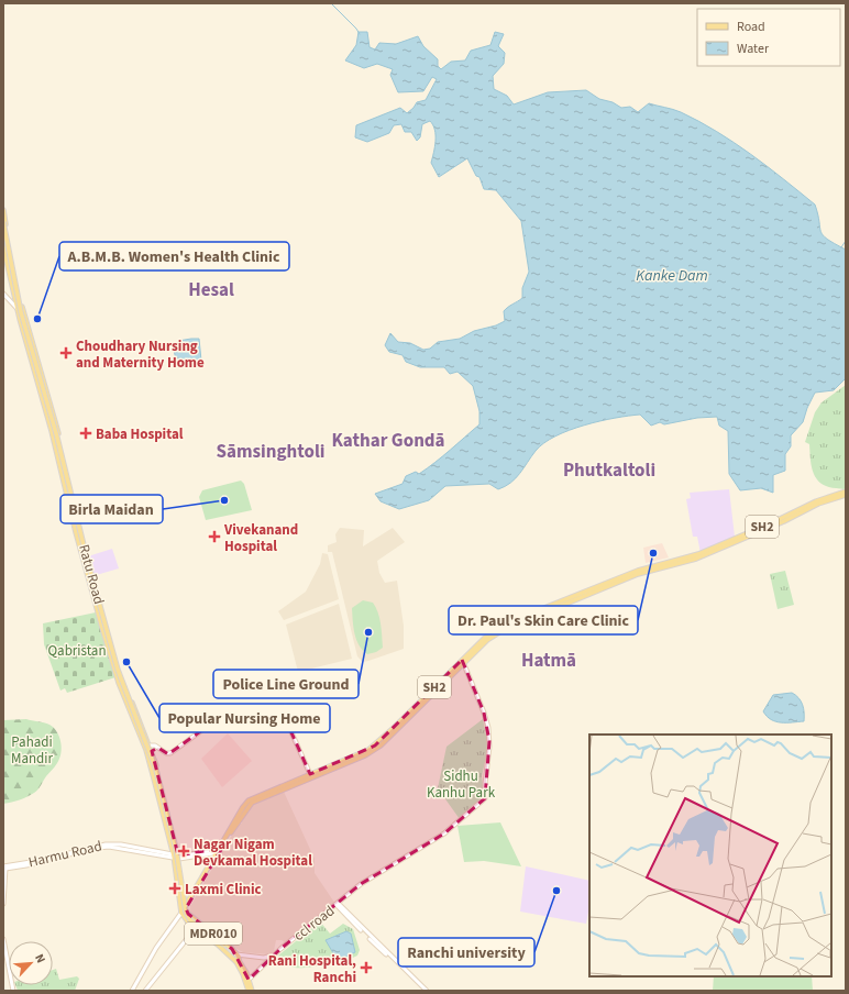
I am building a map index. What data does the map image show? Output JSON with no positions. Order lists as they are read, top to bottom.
{
  "streets": {
    "main road": ["SH2", "Ratu Road", "MDR010"],
    "street": ["Harmu Road", "ccl road"]
  },
  "crossings": [
    ["SH2", "Harmu Road"],
    ["SH2", "ccl road"],
    ["SH2", "MDR010"],
    ["Ratu Road", "Harmu Road"],
    ["Ratu Road", "MDR010"],
    ["Harmu Road", "MDR010"]
  ],
  "districts": [
    "Hesal",
    "Kathar Gondā",
    "Sāmsinghtoli",
    "Phutkaltoli",
    "Hatmā"
  ],
  "water": ["Kanke Dam"],
  "parks": ["Qabristan", "Pahadi Mandir", "Sidhu Kanhu Park"],
  "places": {
    "other": [
      "A.B.M.B. Women's Health Clinic",
      "Birla Maidan",
      "Dr. Paul's Skin Care Clinic",
      "Police Line Ground",
      "Popular Nursing Home",
      "Ranchi university"
    ],
    "health": [
      "Choudhary Nursing and Maternity Home",
      "Baba Hospital",
      "Vivekanand Hospital",
      "Nagar Nigam Devkamal Hospital",
      "Laxmi Clinic",
      "Rani Hospital, Ranchi"
    ]
  },
  "legend": ["Road", "Water"],
  "north": "top right"
}
